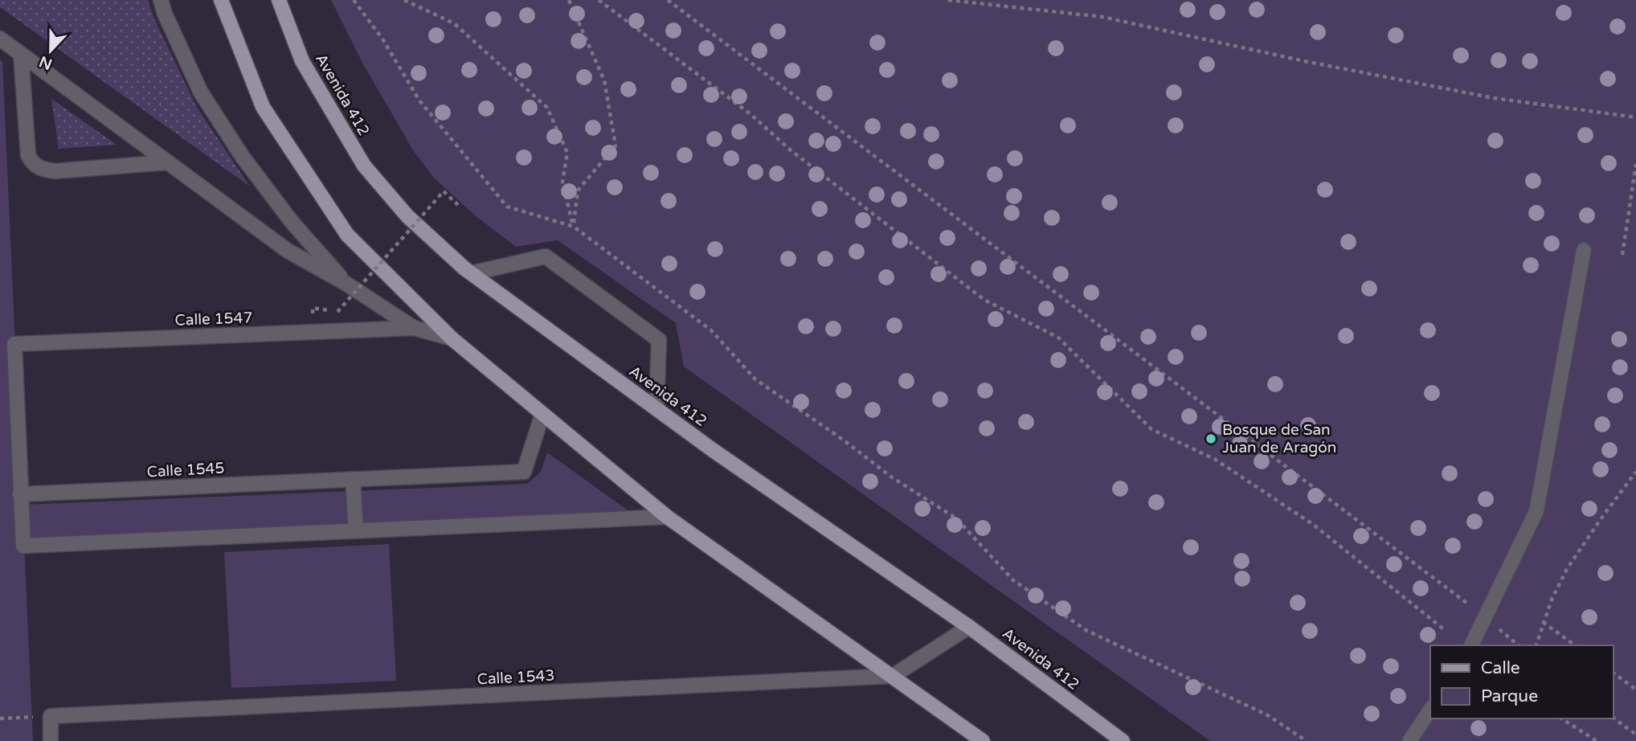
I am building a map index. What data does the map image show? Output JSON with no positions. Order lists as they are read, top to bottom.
{
  "streets": {
    "main road": ["Avenida 412"],
    "street": ["Calle 1547", "Calle 1545", "Calle 1543"]
  },
  "crossings": [
    ["Avenida 412", "Calle 1543"],
    ["Calle 1547", "Calle 1545"]
  ],
  "places": ["Bosque de San Juan de Aragón"],
  "legend": ["Calle", "Parque"],
  "north": "bottom"
}
